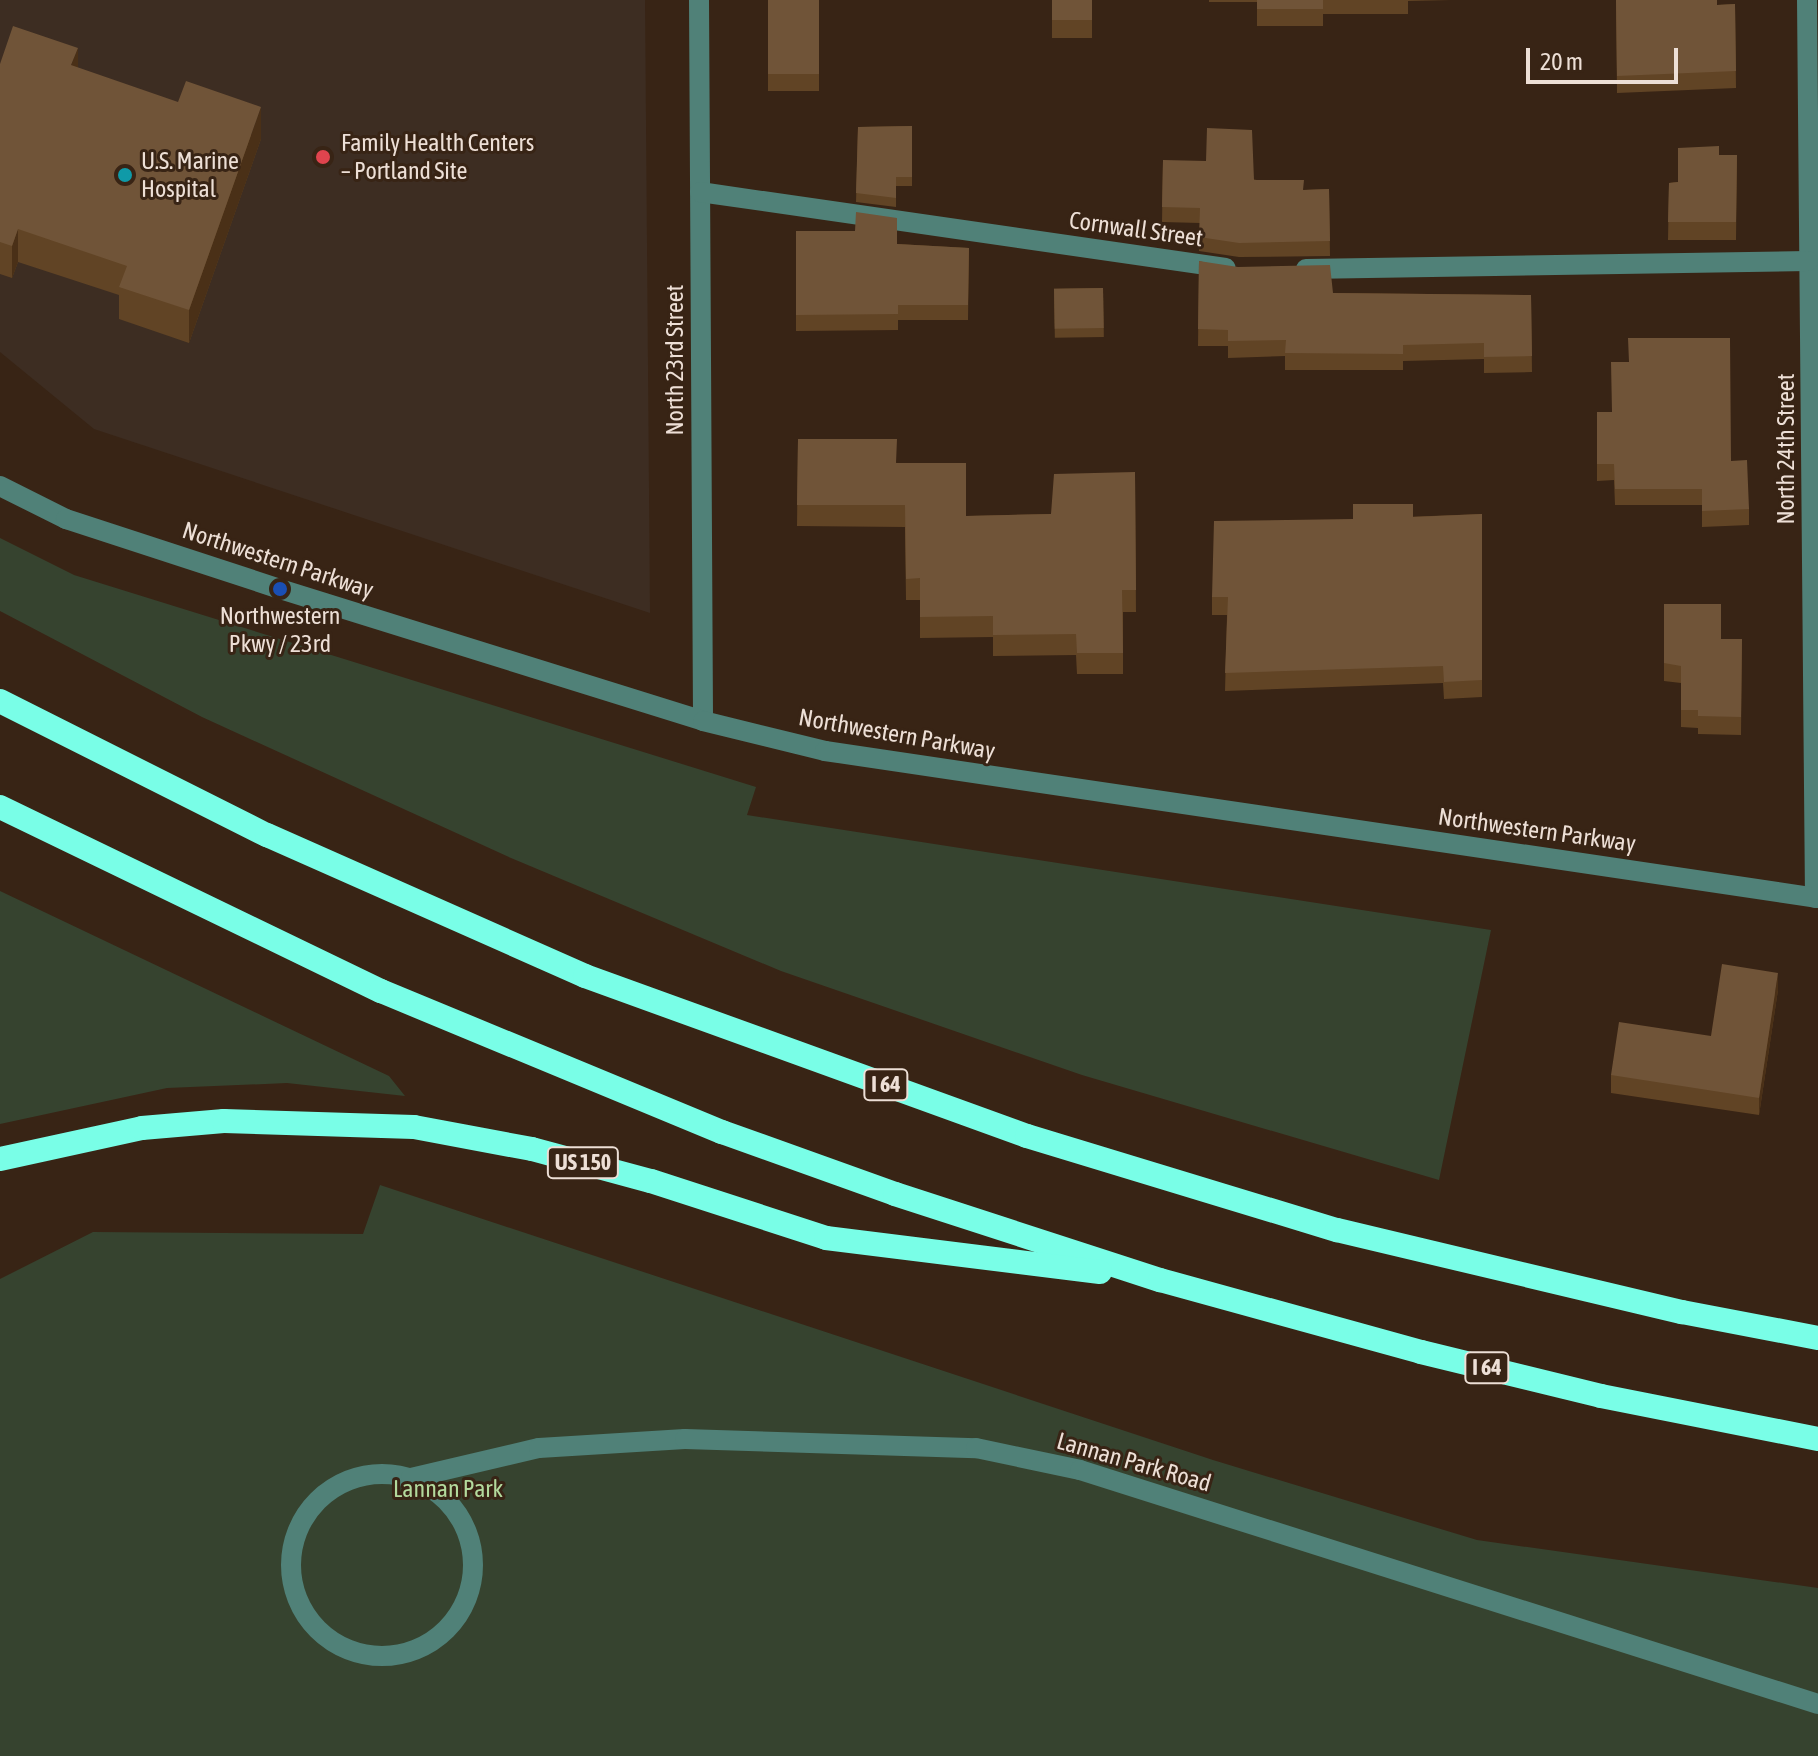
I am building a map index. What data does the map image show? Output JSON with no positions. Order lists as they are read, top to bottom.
{
  "streets": {
    "highway": ["I 64", "US 150"],
    "street": [
      "Cornwall Street",
      "North 23rd Street",
      "North 24th Street",
      "Northwestern Parkway",
      "Lannan Park Road"
    ]
  },
  "crossings": [
    ["Cornwall Street", "North 23rd Street"],
    ["North 23rd Street", "Northwestern Parkway"],
    ["North 24th Street", "Northwestern Parkway"],
    ["I 64", "US 150"]
  ],
  "parks": ["Lannan Park"],
  "places": ["Family Health Centers – Portland Site", "U.S. Marine Hospital", "Northwestern Pkwy / 23rd"],
  "scale_bar": "20 m"
}
